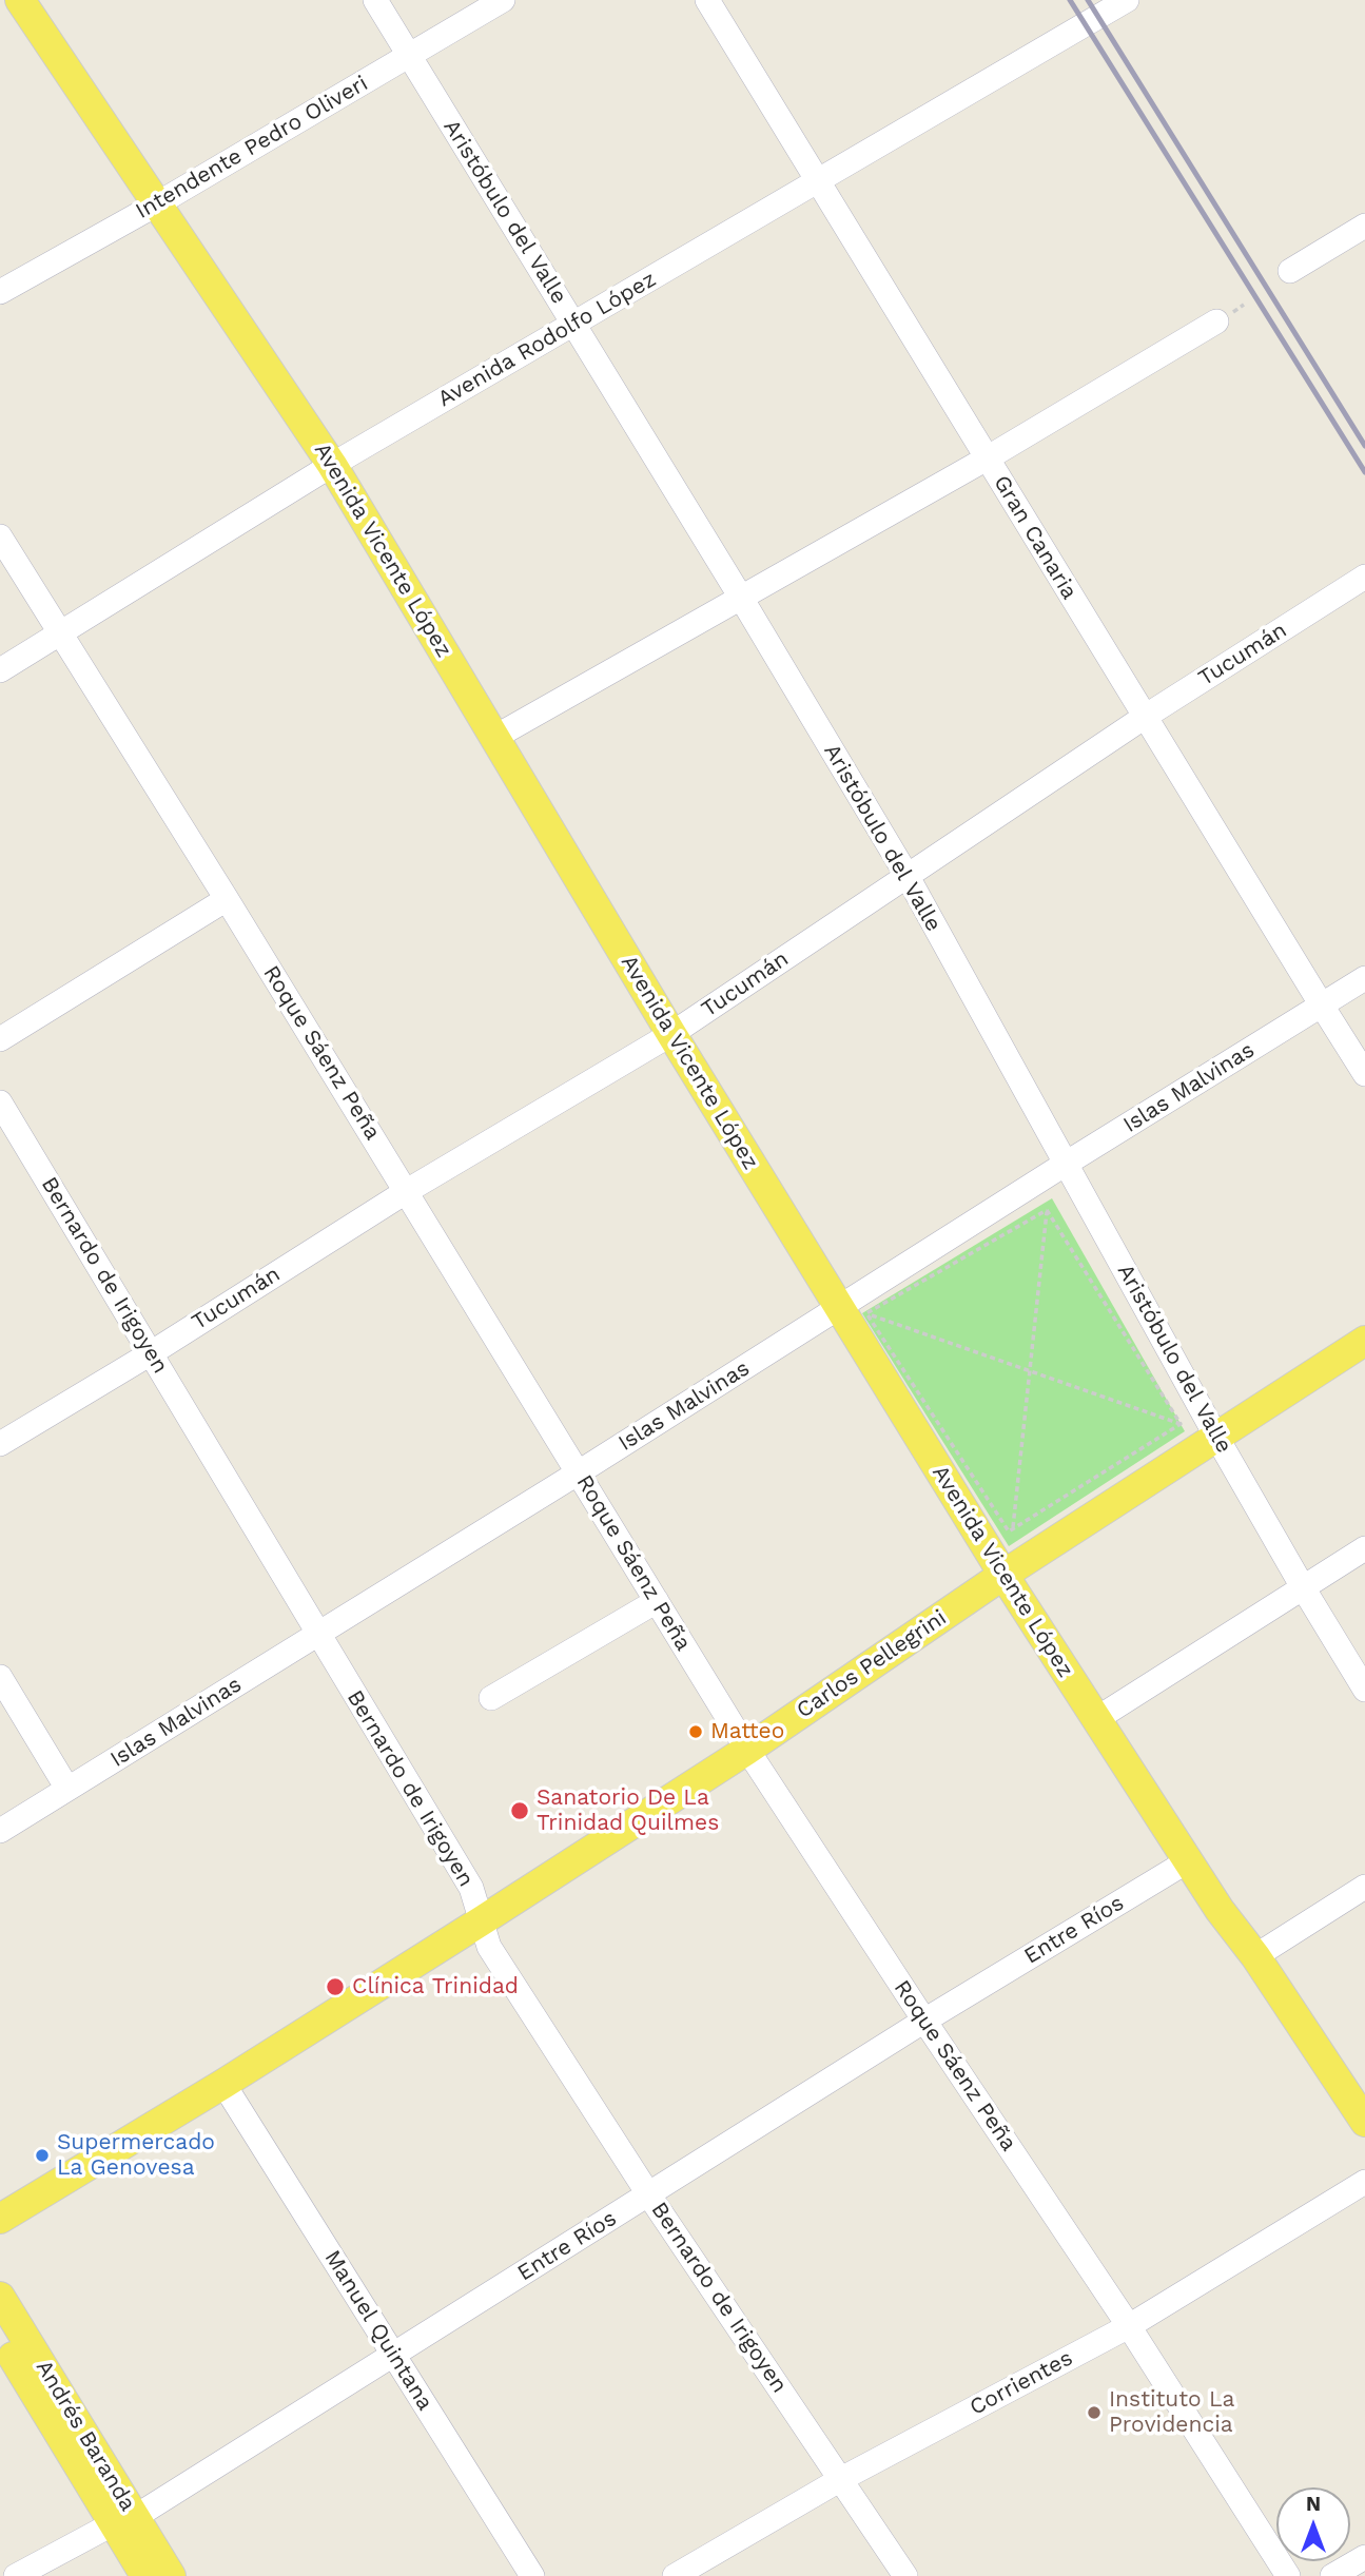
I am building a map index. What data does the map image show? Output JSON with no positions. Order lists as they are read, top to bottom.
{
  "streets": {
    "main road": ["Avenida Vicente López", "Carlos Pellegrini", "Andrés Baranda"],
    "street": [
      "Intendente Pedro Oliveri",
      "Aristóbulo del Valle",
      "Avenida Rodolfo López",
      "Gran Canaria",
      "Tucumán",
      "Roque Sáenz Peña",
      "Islas Malvinas",
      "Bernardo de Irigoyen",
      "Entre Ríos",
      "Manuel Quintana",
      "Corrientes"
    ]
  },
  "crossings": [
    ["Intendente Pedro Oliveri", "Aristóbulo del Valle"],
    ["Intendente Pedro Oliveri", "Avenida Vicente López"],
    ["Aristóbulo del Valle", "Avenida Rodolfo López"],
    ["Aristóbulo del Valle", "Tucumán"],
    ["Aristóbulo del Valle", "Islas Malvinas"],
    ["Aristóbulo del Valle", "Carlos Pellegrini"],
    ["Avenida Rodolfo López", "Gran Canaria"],
    ["Avenida Rodolfo López", "Avenida Vicente López"],
    ["Avenida Rodolfo López", "Roque Sáenz Peña"],
    ["Gran Canaria", "Tucumán"],
    ["Gran Canaria", "Islas Malvinas"],
    ["Avenida Vicente López", "Tucumán"],
    ["Avenida Vicente López", "Islas Malvinas"],
    ["Avenida Vicente López", "Carlos Pellegrini"],
    ["Avenida Vicente López", "Entre Ríos"],
    ["Tucumán", "Roque Sáenz Peña"],
    ["Tucumán", "Bernardo de Irigoyen"],
    ["Roque Sáenz Peña", "Islas Malvinas"],
    ["Roque Sáenz Peña", "Carlos Pellegrini"],
    ["Roque Sáenz Peña", "Entre Ríos"],
    ["Roque Sáenz Peña", "Corrientes"],
    ["Islas Malvinas", "Bernardo de Irigoyen"],
    ["Bernardo de Irigoyen", "Carlos Pellegrini"],
    ["Bernardo de Irigoyen", "Entre Ríos"],
    ["Bernardo de Irigoyen", "Corrientes"],
    ["Carlos Pellegrini", "Manuel Quintana"],
    ["Entre Ríos", "Manuel Quintana"],
    ["Entre Ríos", "Andrés Baranda"]
  ],
  "places": [
    "Matteo",
    "Sanatorio De La Trinidad Quilmes",
    "Clínica Trinidad",
    "Supermercado La Genovesa",
    "Instituto La Providencia"
  ],
  "north": "top"
}
